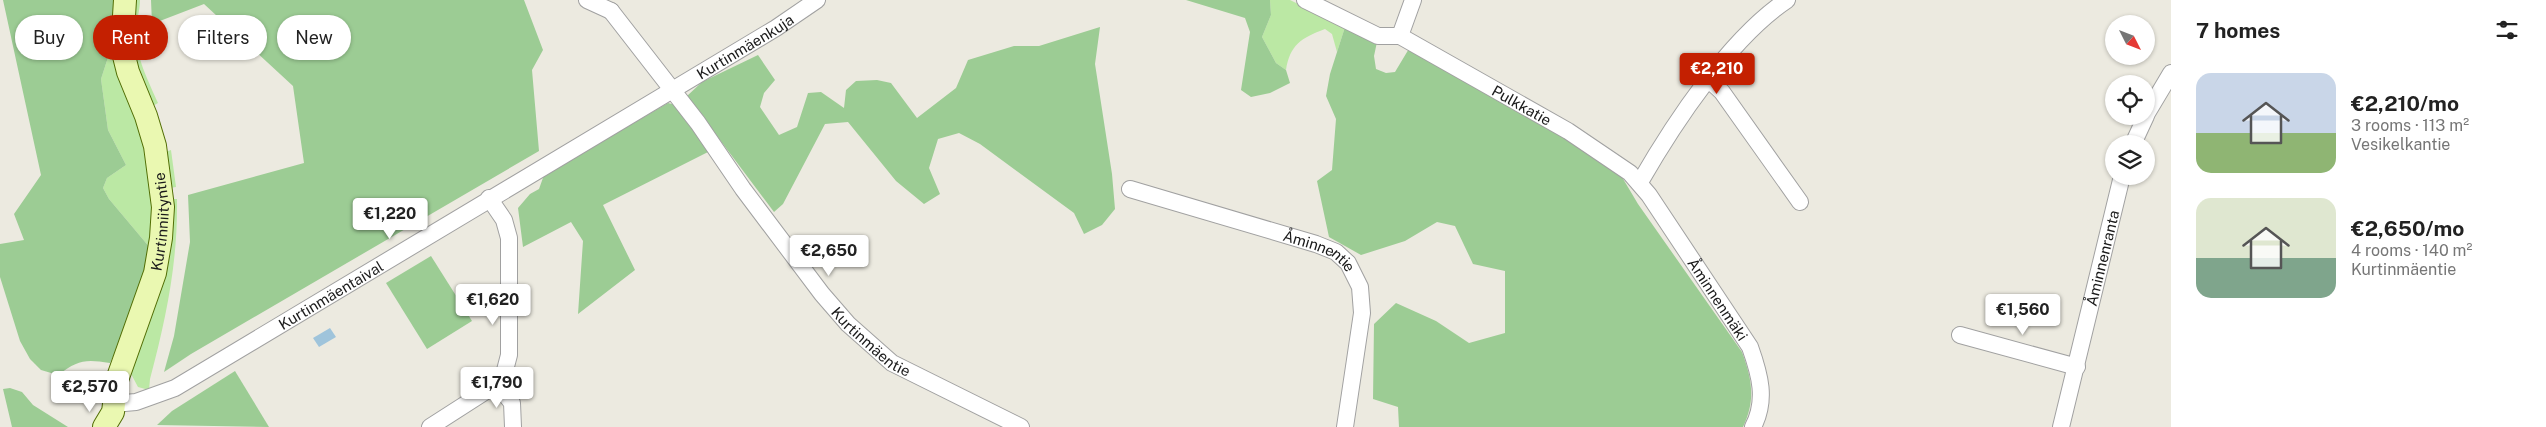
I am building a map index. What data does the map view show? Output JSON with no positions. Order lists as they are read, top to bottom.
{
  "streets": {
    "street": [
      "Kurtinmäenkuja",
      "Pulkkatie",
      "Kurtinniityntie",
      "Åminnentie",
      "Åminnenranta",
      "Kurtinmäentaival",
      "Åminnenmäki",
      "Kurtinmäentie"
    ]
  },
  "crossings": [
    ["Kurtinmäenkuja", "Kurtinmäentaival"],
    ["Kurtinmäenkuja", "Kurtinmäentie"],
    ["Pulkkatie", "Åminnenmäki"],
    ["Kurtinniityntie", "Kurtinmäentaival"],
    ["Kurtinmäentaival", "Kurtinmäentie"]
  ],
  "north": "bottom right",
  "page": {
    "heading": "7 homes",
    "chip": [
      "Buy",
      "Rent",
      "Filters",
      "New"
    ],
    "price": [
      "€2,210",
      "€1,220",
      "€2,650",
      "€1,620",
      "€1,560",
      "€1,790",
      "€2,570"
    ],
    "list": [
      {
        "name": "€2,210/mo",
        "note": "3 rooms · 113 m² · Vesikelkantie"
      },
      {
        "name": "€2,650/mo",
        "note": "4 rooms · 140 m² · Kurtinmäentie"
      }
    ]
  }
}
